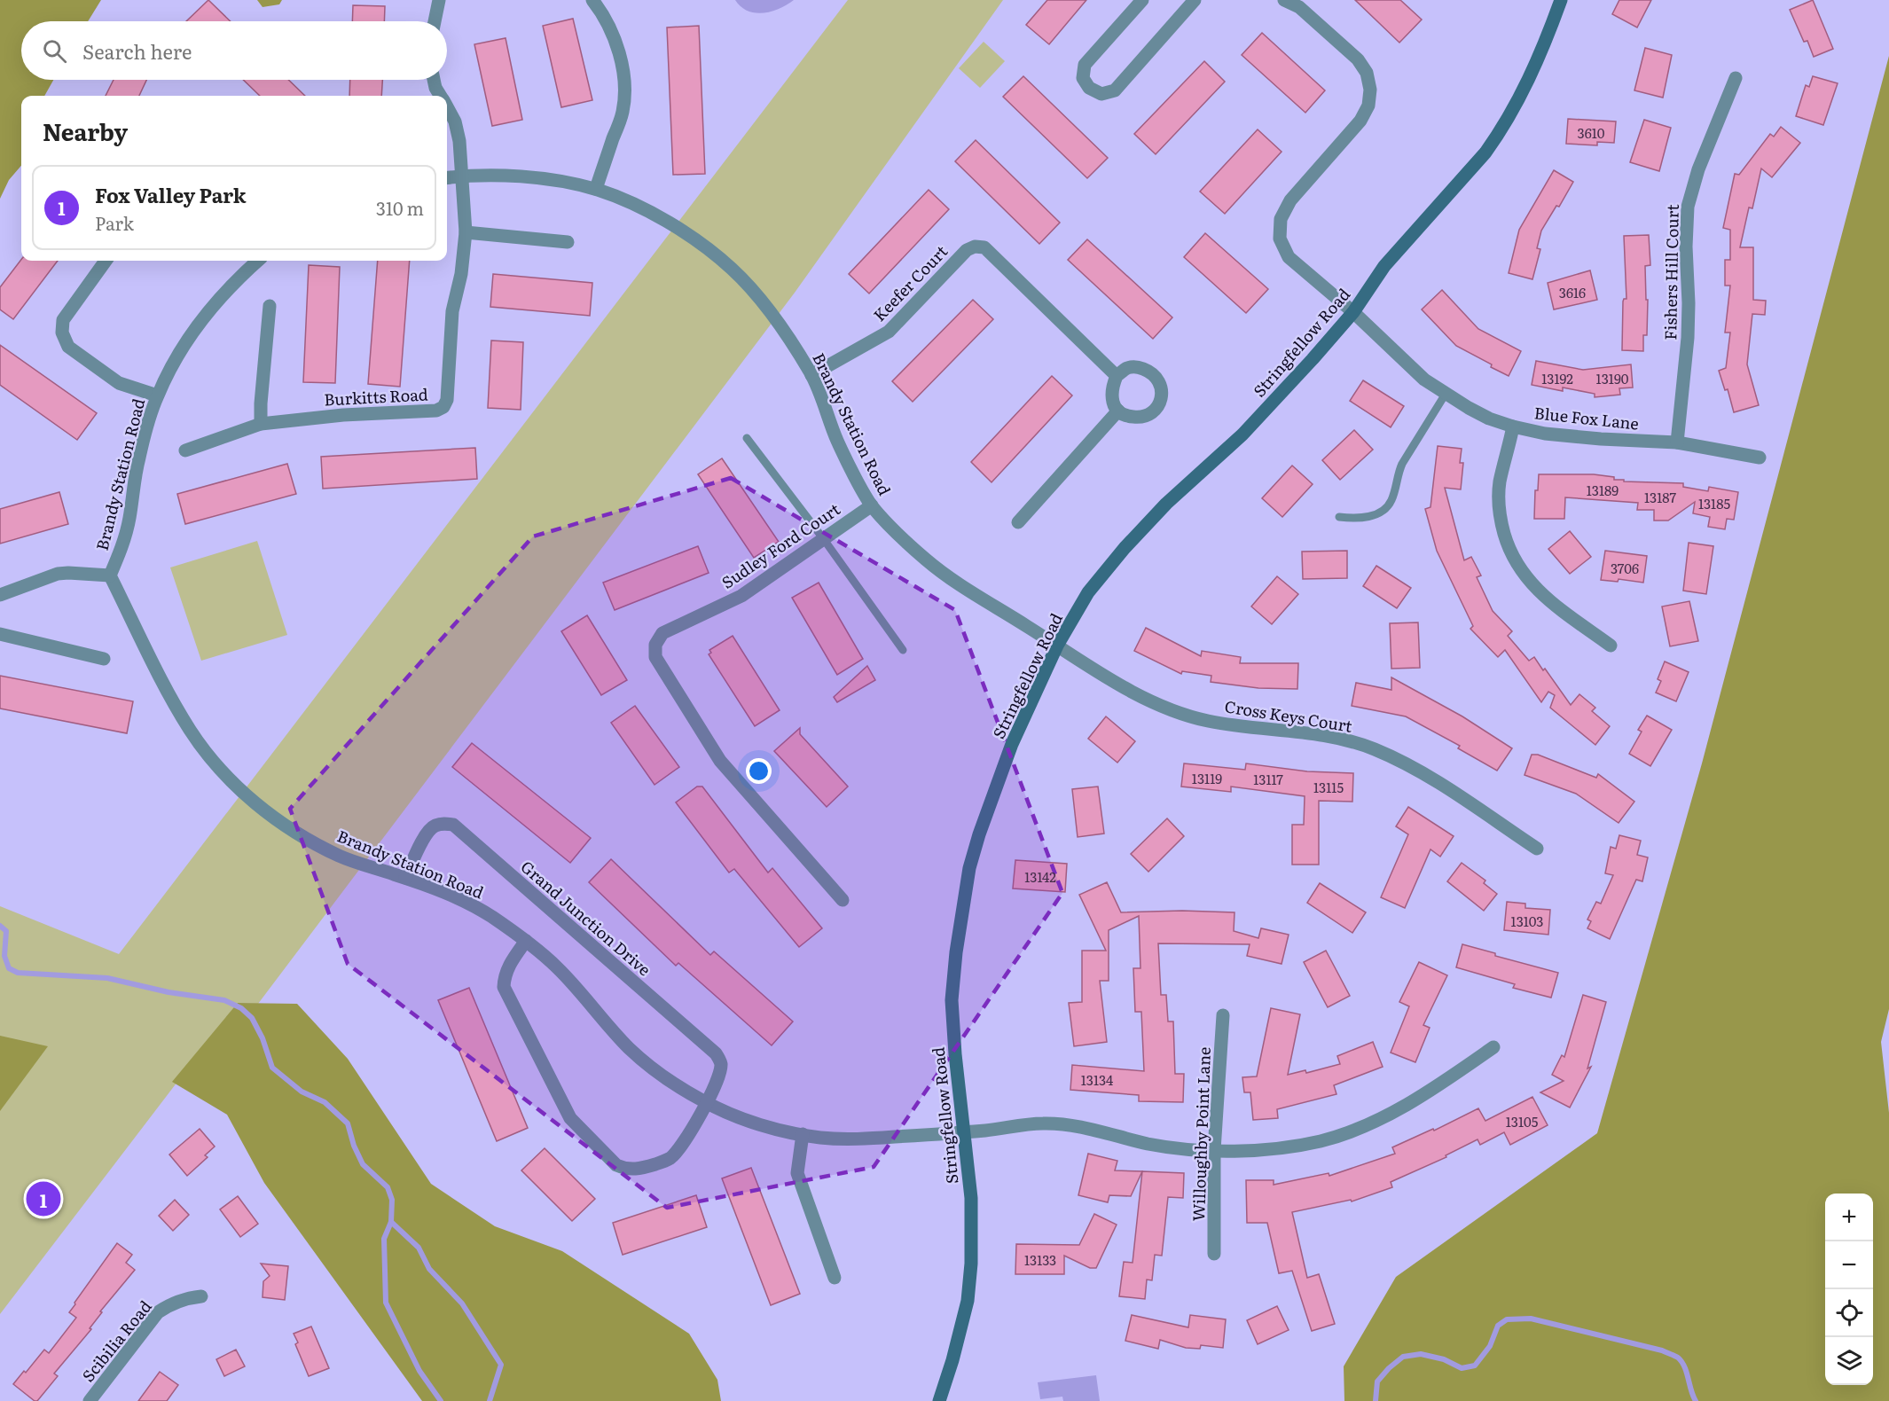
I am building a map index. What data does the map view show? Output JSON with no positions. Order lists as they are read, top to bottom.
{
  "streets": {
    "main road": ["Stringfellow Road"],
    "street": [
      "Fishers Hill Court",
      "Keefer Court",
      "Burkitts Road",
      "Blue Fox Lane",
      "Brandy Station Road",
      "Sudley Ford Court",
      "Cross Keys Court",
      "Grand Junction Drive",
      "Willoughby Point Lane",
      "Scibilia Road"
    ]
  },
  "crossings": [
    ["Fishers Hill Court", "Blue Fox Lane"],
    ["Keefer Court", "Brandy Station Road"],
    ["Stringfellow Road", "Blue Fox Lane"],
    ["Stringfellow Road", "Brandy Station Road"],
    ["Stringfellow Road", "Cross Keys Court"],
    ["Burkitts Road", "Brandy Station Road"],
    ["Brandy Station Road", "Sudley Ford Court"],
    ["Brandy Station Road", "Cross Keys Court"],
    ["Brandy Station Road", "Grand Junction Drive"],
    ["Brandy Station Road", "Willoughby Point Lane"]
  ],
  "house_numbers": [
    "3610",
    "3616",
    "13192",
    "13190",
    "13189",
    "13187",
    "13185",
    "3706",
    "13119",
    "13117",
    "13115",
    "13142",
    "13103",
    "13134",
    "13105",
    "13133"
  ],
  "page": {
    "search": "Search here",
    "heading": "Nearby",
    "list": [
      {
        "mark": "1",
        "name": "Fox Valley Park",
        "note": "Park",
        "value": "310 m"
      }
    ],
    "pins": "1",
    "map_buttons": ["+", "−"]
  }
}
